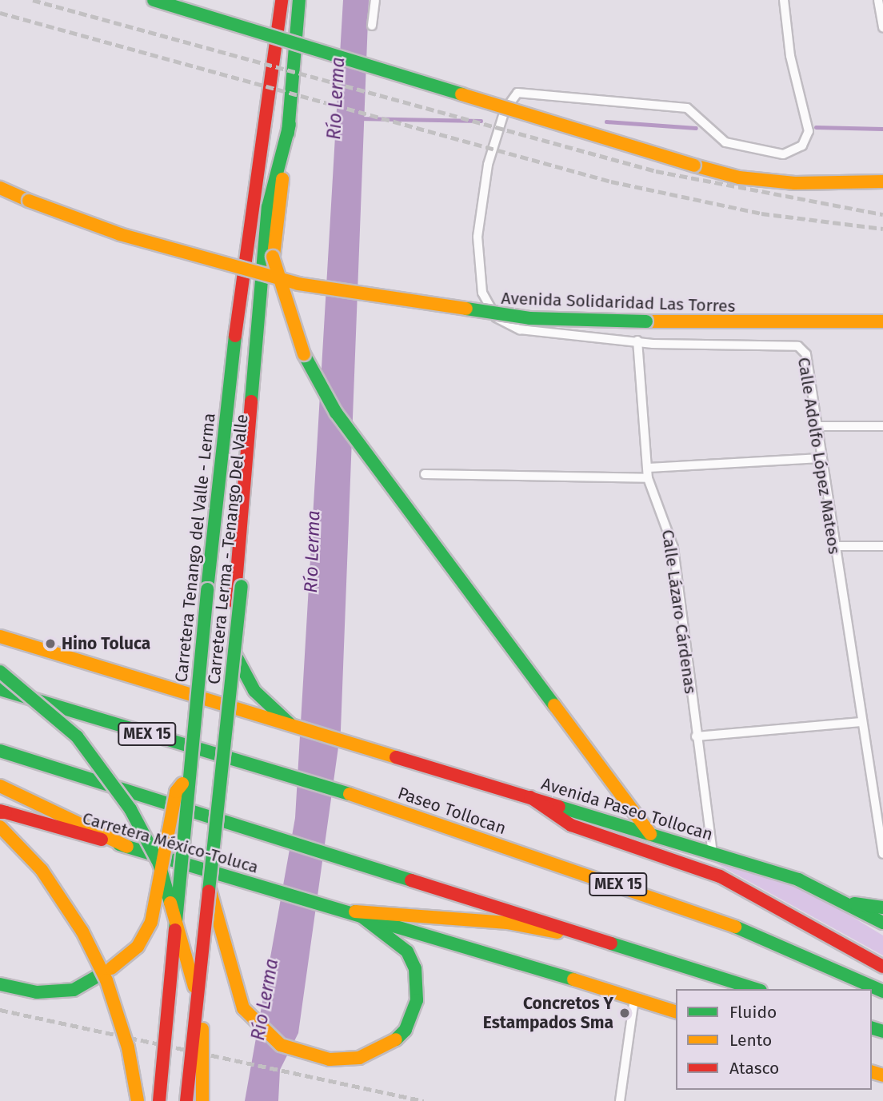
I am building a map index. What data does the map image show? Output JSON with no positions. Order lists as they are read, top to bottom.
{
  "streets": {
    "main road": [
      "Avenida Solidaridad Las Torres",
      "Carretera Tenango del Valle - Lerma",
      "Carretera Lerma - Tenango Del Valle",
      "MEX 15",
      "Avenida Paseo Tollocan",
      "Paseo Tollocan",
      "Carretera México-Toluca"
    ],
    "street": ["Calle Adolfo López Mateos", "Calle Lázaro Cárdenas"]
  },
  "crossings": [
    ["Calle Adolfo López Mateos", "Calle Lázaro Cárdenas"],
    ["Calle Lázaro Cárdenas", "Avenida Paseo Tollocan"]
  ],
  "water": ["Río Lerma"],
  "places": ["Hino Toluca", "Concretos Y Estampados Sma"],
  "legend": ["Fluido", "Lento", "Atasco"]
}
